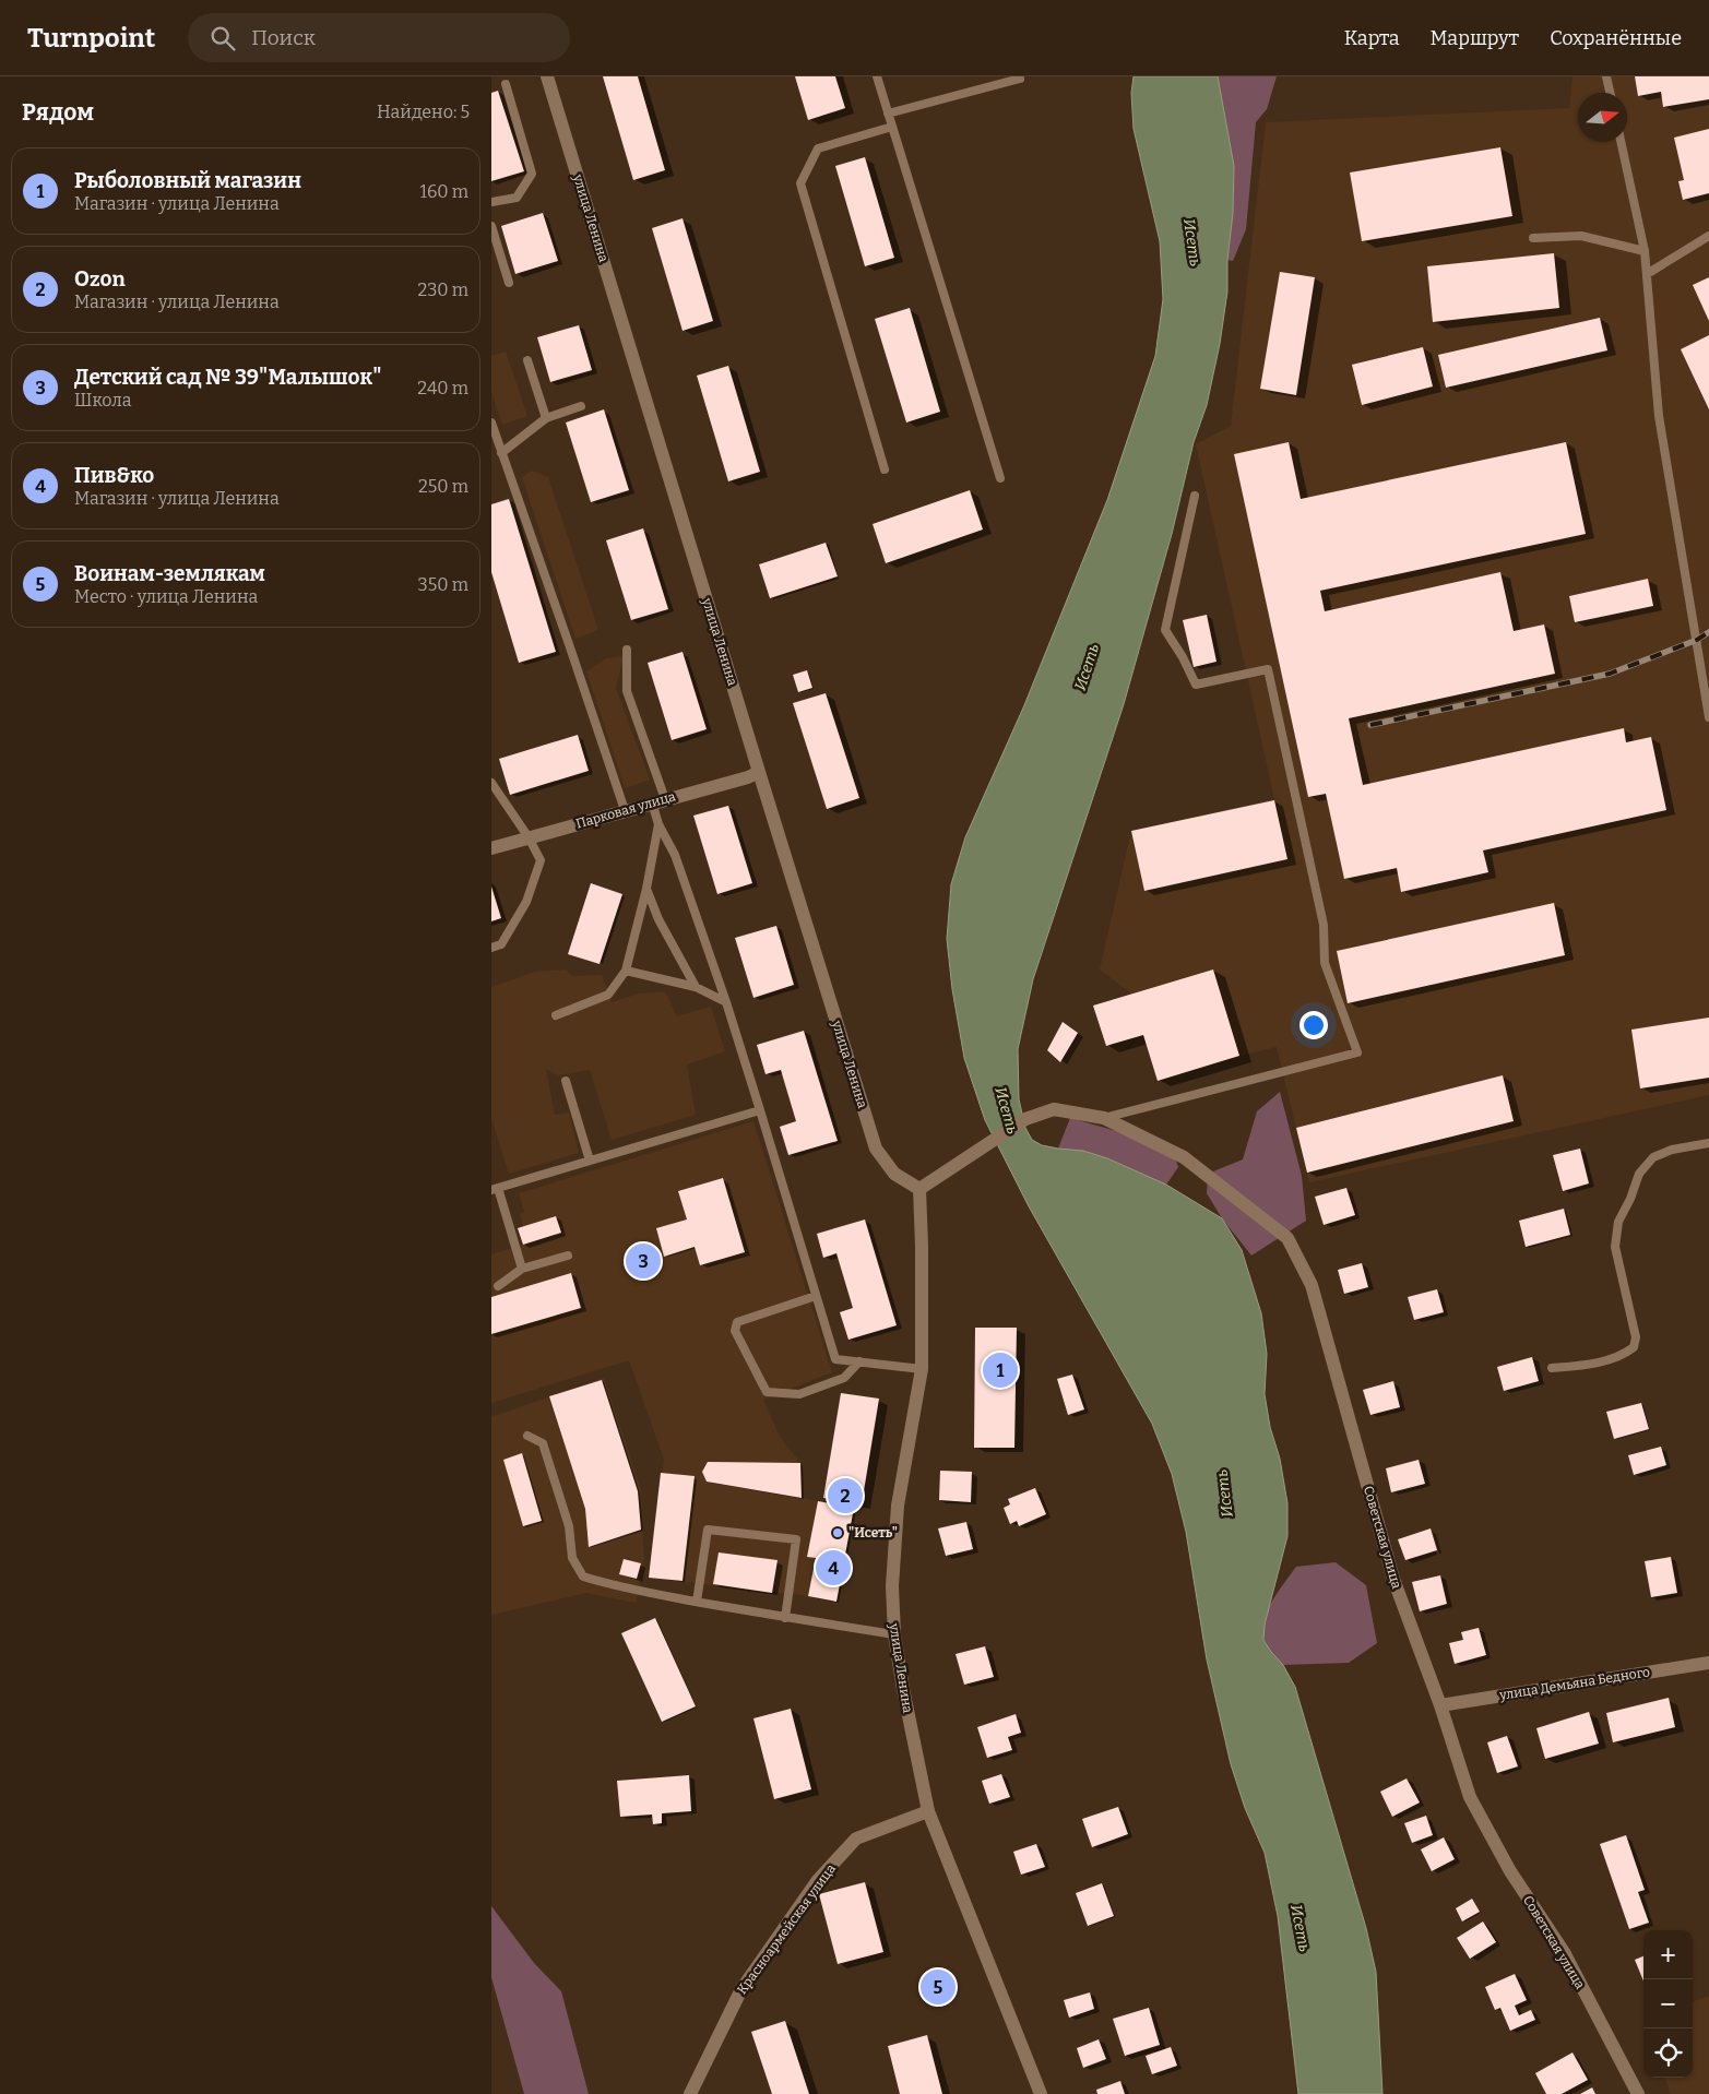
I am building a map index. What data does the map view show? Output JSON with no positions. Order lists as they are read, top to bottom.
{
  "streets": {
    "street": [
      "улица Ленина",
      "Парковая улица",
      "Советская улица",
      "улица Демьяна Бедного",
      "Красноармейская улица"
    ]
  },
  "crossings": [
    ["улица Ленина", "Парковая улица"],
    ["улица Ленина", "Советская улица"],
    ["улица Ленина", "Красноармейская улица"],
    ["Советская улица", "улица Демьяна Бедного"]
  ],
  "water": ["Исеть"],
  "places": ["\"Исеть\""],
  "north": "right",
  "page": {
    "header": "Turnpoint",
    "search": "Поиск",
    "nav": ["Карта", "Маршрут", "Сохранённые"],
    "heading": ["Рядом", "Найдено: 5"],
    "list": [
      {
        "mark": "1",
        "name": "Рыболовный магазин",
        "note": "Магазин · улица Ленина",
        "value": "160 m"
      },
      {
        "mark": "2",
        "name": "Ozon",
        "note": "Магазин · улица Ленина",
        "value": "230 m"
      },
      {
        "mark": "3",
        "name": "Детский сад № 39\"Малышок\"",
        "note": "Школа",
        "value": "240 m"
      },
      {
        "mark": "4",
        "name": "Пив&ко",
        "note": "Магазин · улица Ленина",
        "value": "250 m"
      },
      {
        "mark": "5",
        "name": "Воинам-землякам",
        "note": "Место · улица Ленина",
        "value": "350 m"
      }
    ],
    "pins": [
      "3",
      "1",
      "2",
      "4",
      "5"
    ],
    "map_buttons": ["+", "−"]
  }
}
